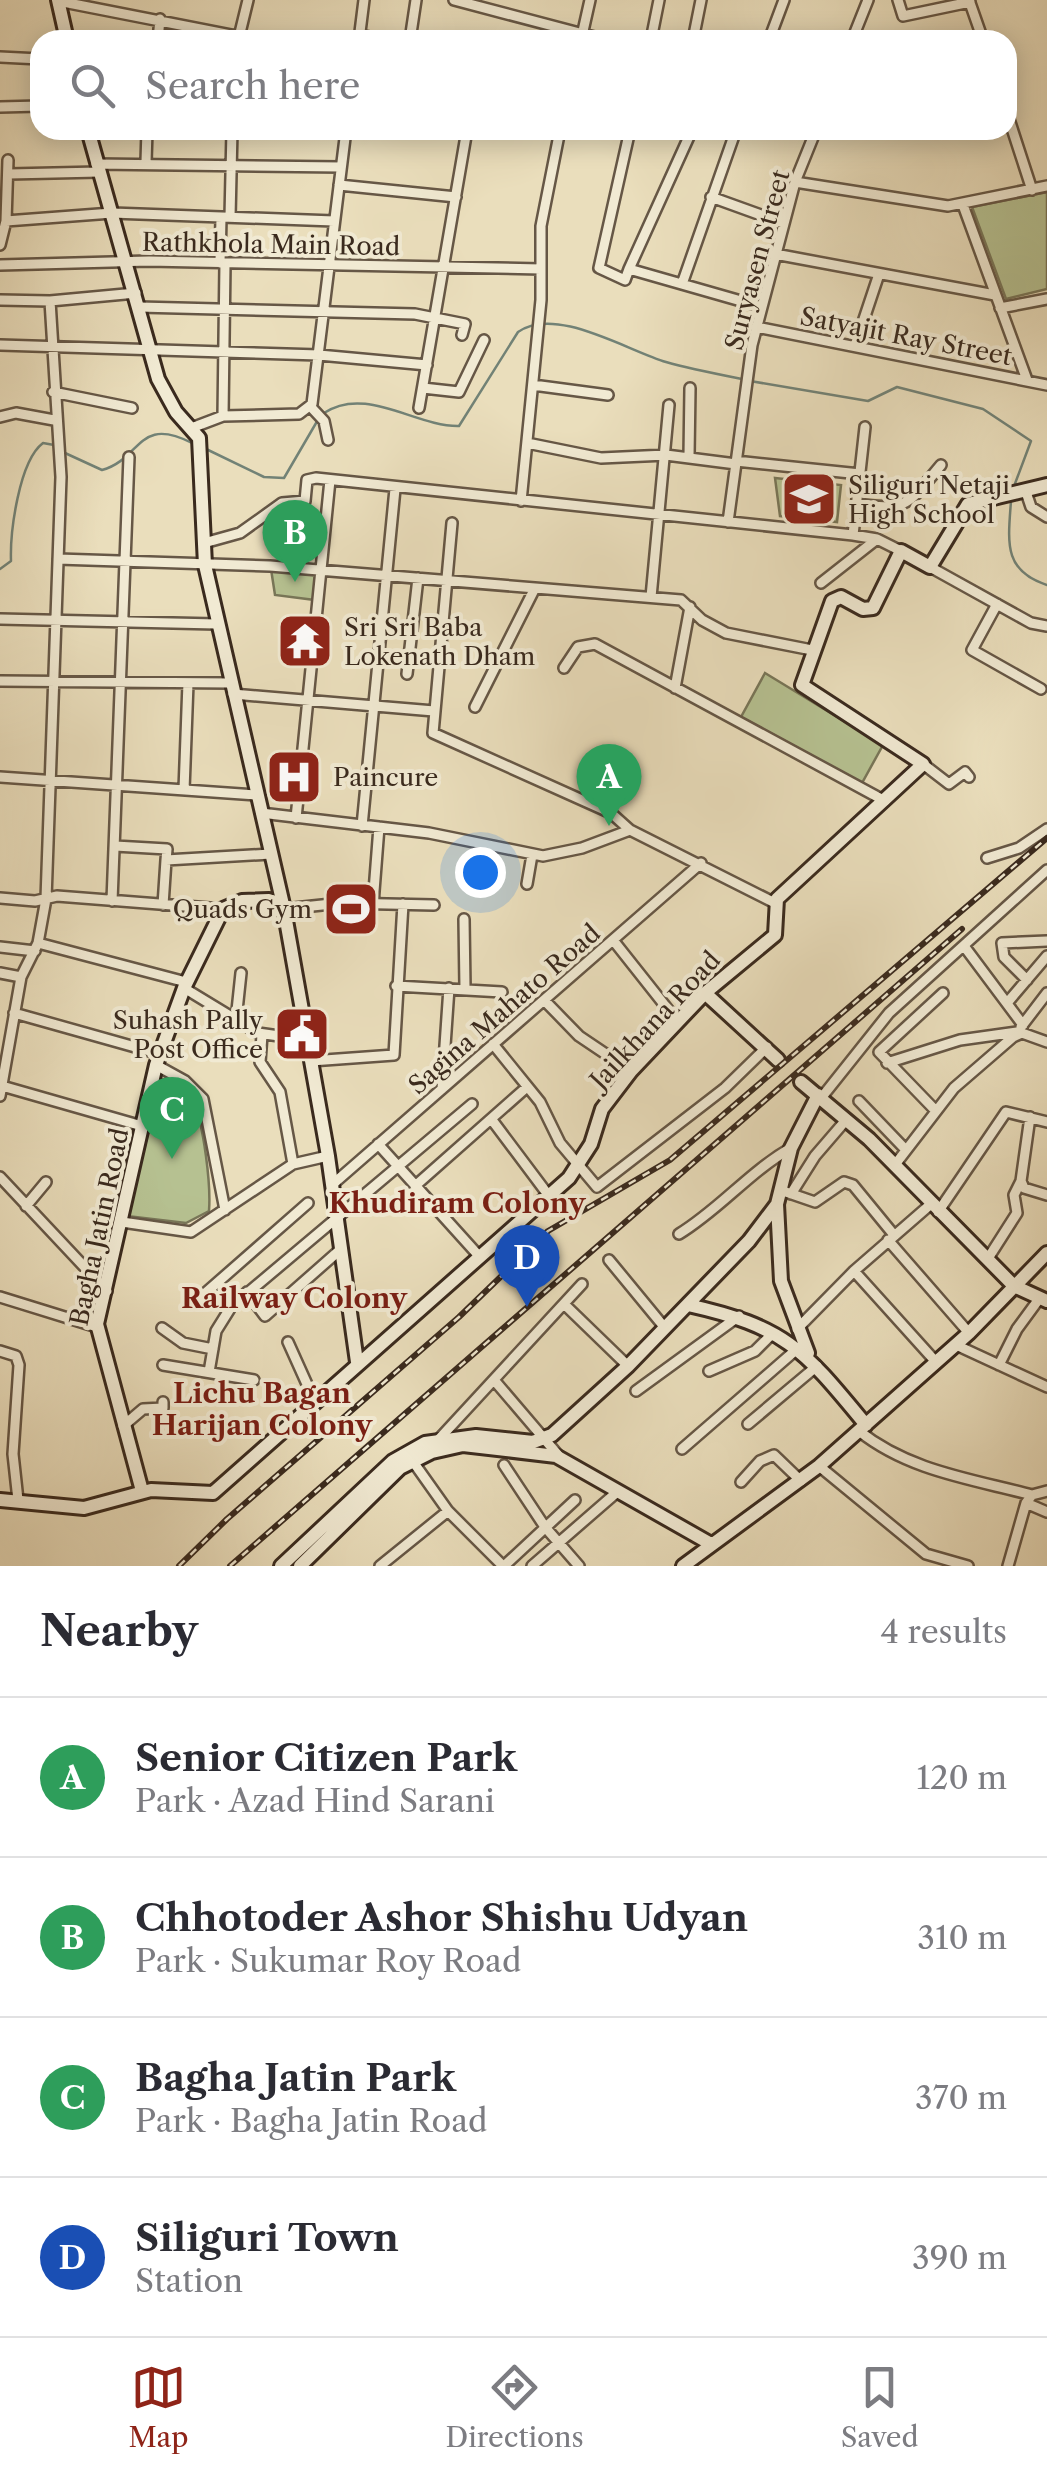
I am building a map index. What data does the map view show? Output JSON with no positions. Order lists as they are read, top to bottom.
{
  "streets": {
    "street": [
      "Rathkhola Main Road",
      "Suryasen Street",
      "Satyajit Ray Street",
      "Sagina Mahato Road",
      "Jailkhana Road",
      "Bagha Jatin Road"
    ]
  },
  "crossings": [
    ["Suryasen Street", "Satyajit Ray Street"],
    ["Jailkhana Road", "Bagha Jatin Road"]
  ],
  "districts": ["Khudiram Colony", "Railway Colony", "Lichu Bagan Harijan Colony"],
  "places": {
    "school or university": ["Siliguri Netaji High School"],
    "temple": ["Sri Sri Baba Lokenath Dham"],
    "hospital": ["Paincure"],
    "sports": ["Quads Gym"],
    "public building": ["Suhash Pally Post Office"]
  },
  "page": {
    "search": "Search here",
    "pins": [
      "B",
      "A",
      "C",
      "D"
    ],
    "heading": ["Nearby", "4 results"],
    "list": [
      {
        "mark": "A",
        "name": "Senior Citizen Park",
        "note": "Park · Azad Hind Sarani",
        "value": "120 m"
      },
      {
        "mark": "B",
        "name": "Chhotoder Ashor Shishu Udyan",
        "note": "Park · Sukumar Roy Road",
        "value": "310 m"
      },
      {
        "mark": "C",
        "name": "Bagha Jatin Park",
        "note": "Park · Bagha Jatin Road",
        "value": "370 m"
      },
      {
        "mark": "D",
        "name": "Siliguri Town",
        "note": "Station",
        "value": "390 m"
      }
    ],
    "nav": ["Map", "Directions", "Saved"]
  }
}
